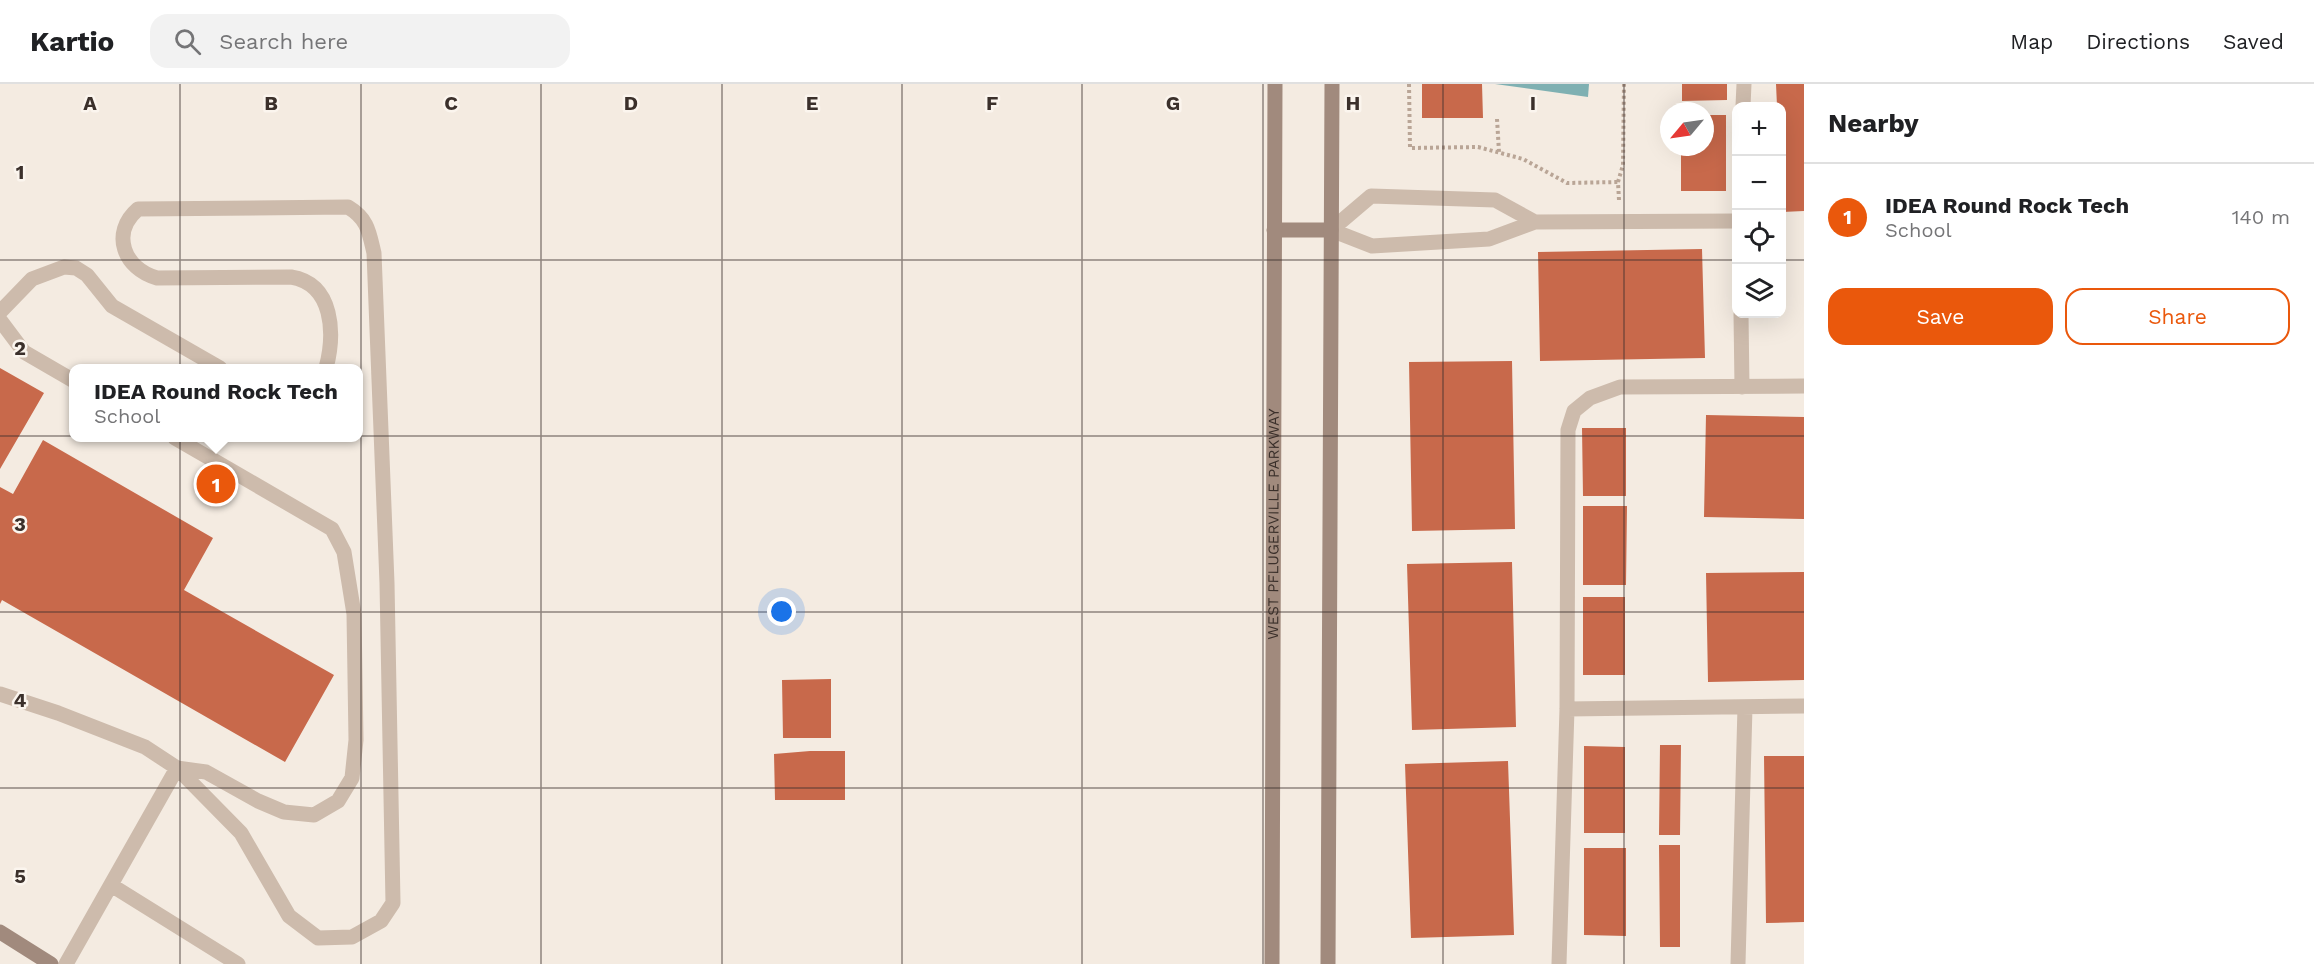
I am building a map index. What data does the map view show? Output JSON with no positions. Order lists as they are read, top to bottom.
{
  "streets": {
    "main road": ["WEST PFLUGERVILLE PARKWAY"]
  },
  "north": "bottom left",
  "page": {
    "header": "Kartio",
    "search": "Search here",
    "nav": ["Map", "Directions", "Saved"],
    "heading": "Nearby",
    "map_buttons": ["+", "−"],
    "list": [
      {
        "mark": "1",
        "name": "IDEA Round Rock Tech",
        "note": "School",
        "value": "140 m"
      }
    ],
    "buttons": ["Save", "Share"],
    "popup": ["IDEA Round Rock Tech", "School"],
    "pins": "1"
  },
  "grid": {
    "columns": [
      "A",
      "B",
      "C",
      "D",
      "E",
      "F",
      "G",
      "H",
      "I"
    ],
    "rows": [
      "1",
      "2",
      "3",
      "4",
      "5"
    ]
  }
}
